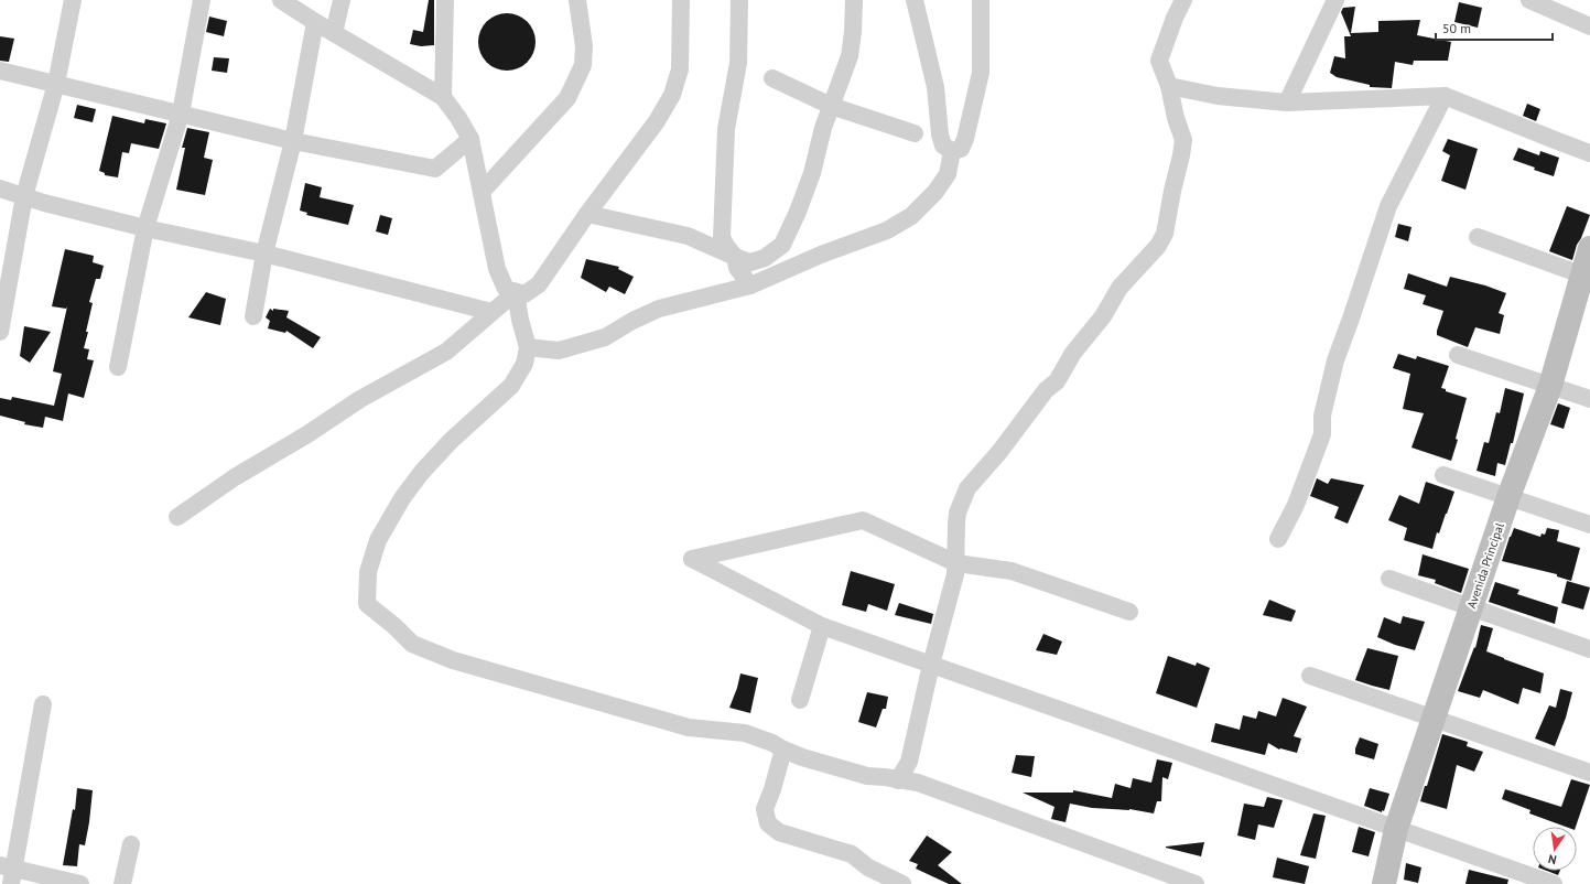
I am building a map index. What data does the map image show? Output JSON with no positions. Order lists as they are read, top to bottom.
{
  "streets": {
    "street": ["Avenida Principal"]
  },
  "scale_bar": "50 m",
  "north": "bottom"
}
